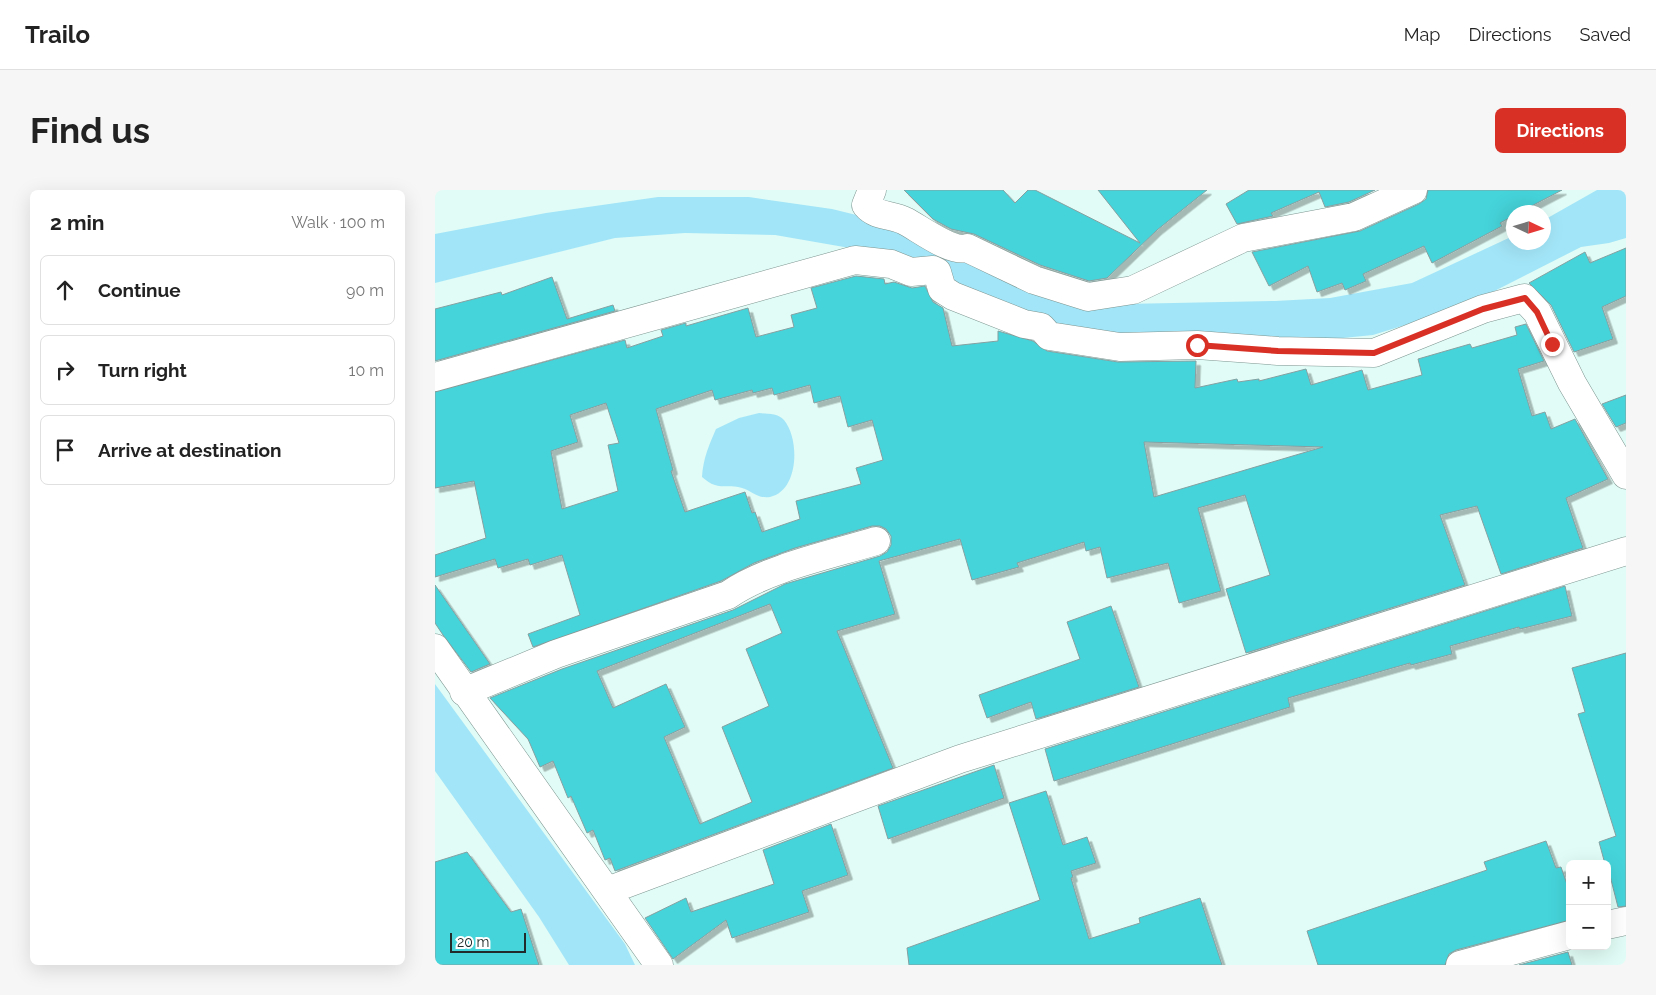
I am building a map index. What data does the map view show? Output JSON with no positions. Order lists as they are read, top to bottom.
{
  "scale_bar": "20 m",
  "north": "right",
  "page": {
    "header": "Trailo",
    "nav": ["Map", "Directions", "Saved"],
    "buttons": "Directions",
    "title": "Find us",
    "heading": ["2 min", "Walk · 100 m"],
    "list": [
      ["Continue", "90 m"],
      ["Turn right", "10 m"],
      "Arrive at destination"
    ],
    "map_buttons": ["+", "−"],
    "scale": "20 m"
  }
}
